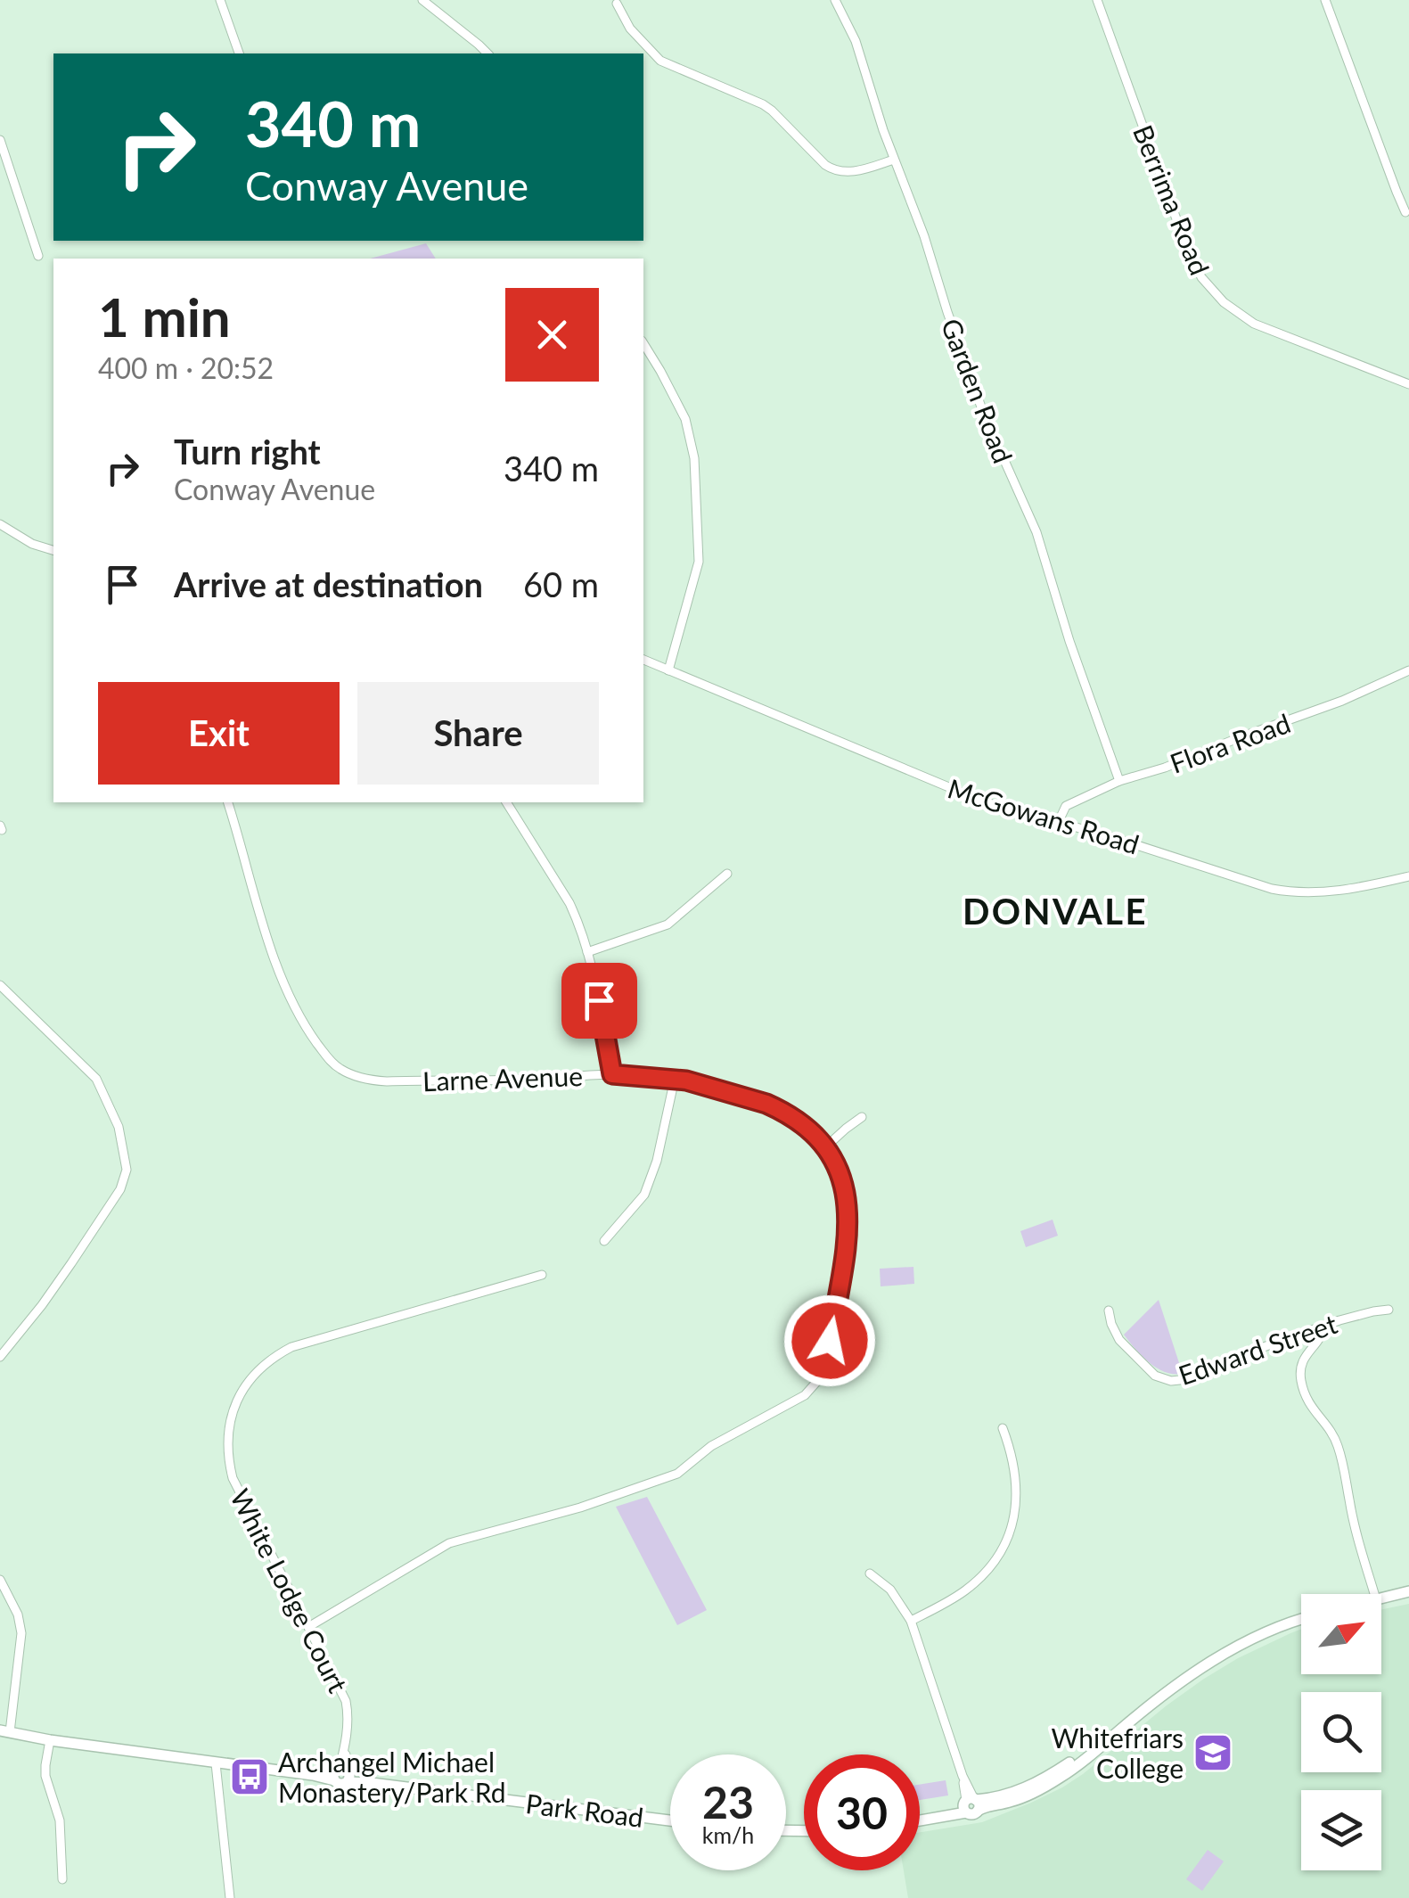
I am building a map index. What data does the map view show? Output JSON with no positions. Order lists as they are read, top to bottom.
{
  "streets": {
    "street": [
      "Berrima Road",
      "Garden Road",
      "Flora Road",
      "McGowans Road",
      "Larne Avenue",
      "Edward Street",
      "White Lodge Court",
      "Park Road"
    ]
  },
  "crossings": [
    ["Garden Road", "Flora Road"],
    ["Flora Road", "McGowans Road"],
    ["Larne Avenue", "White Lodge Court"],
    ["White Lodge Court", "Park Road"]
  ],
  "districts": ["DONVALE"],
  "places": {
    "school or university": ["Whitefriars College"],
    "bus stop": ["Archangel Michael Monastery/Park Rd"]
  },
  "north": "top right",
  "page": {
    "turn": ["340 m", "Conway Avenue"],
    "heading": ["1 min", "400 m · 20:52"],
    "list": [
      {
        "name": "Turn right",
        "note": "Conway Avenue",
        "value": "340 m"
      },
      {
        "name": "Arrive at destination",
        "value": "60 m"
      }
    ],
    "buttons": ["Exit", "Share"],
    "speed": "23 km/h",
    "limit": "30"
  }
}
